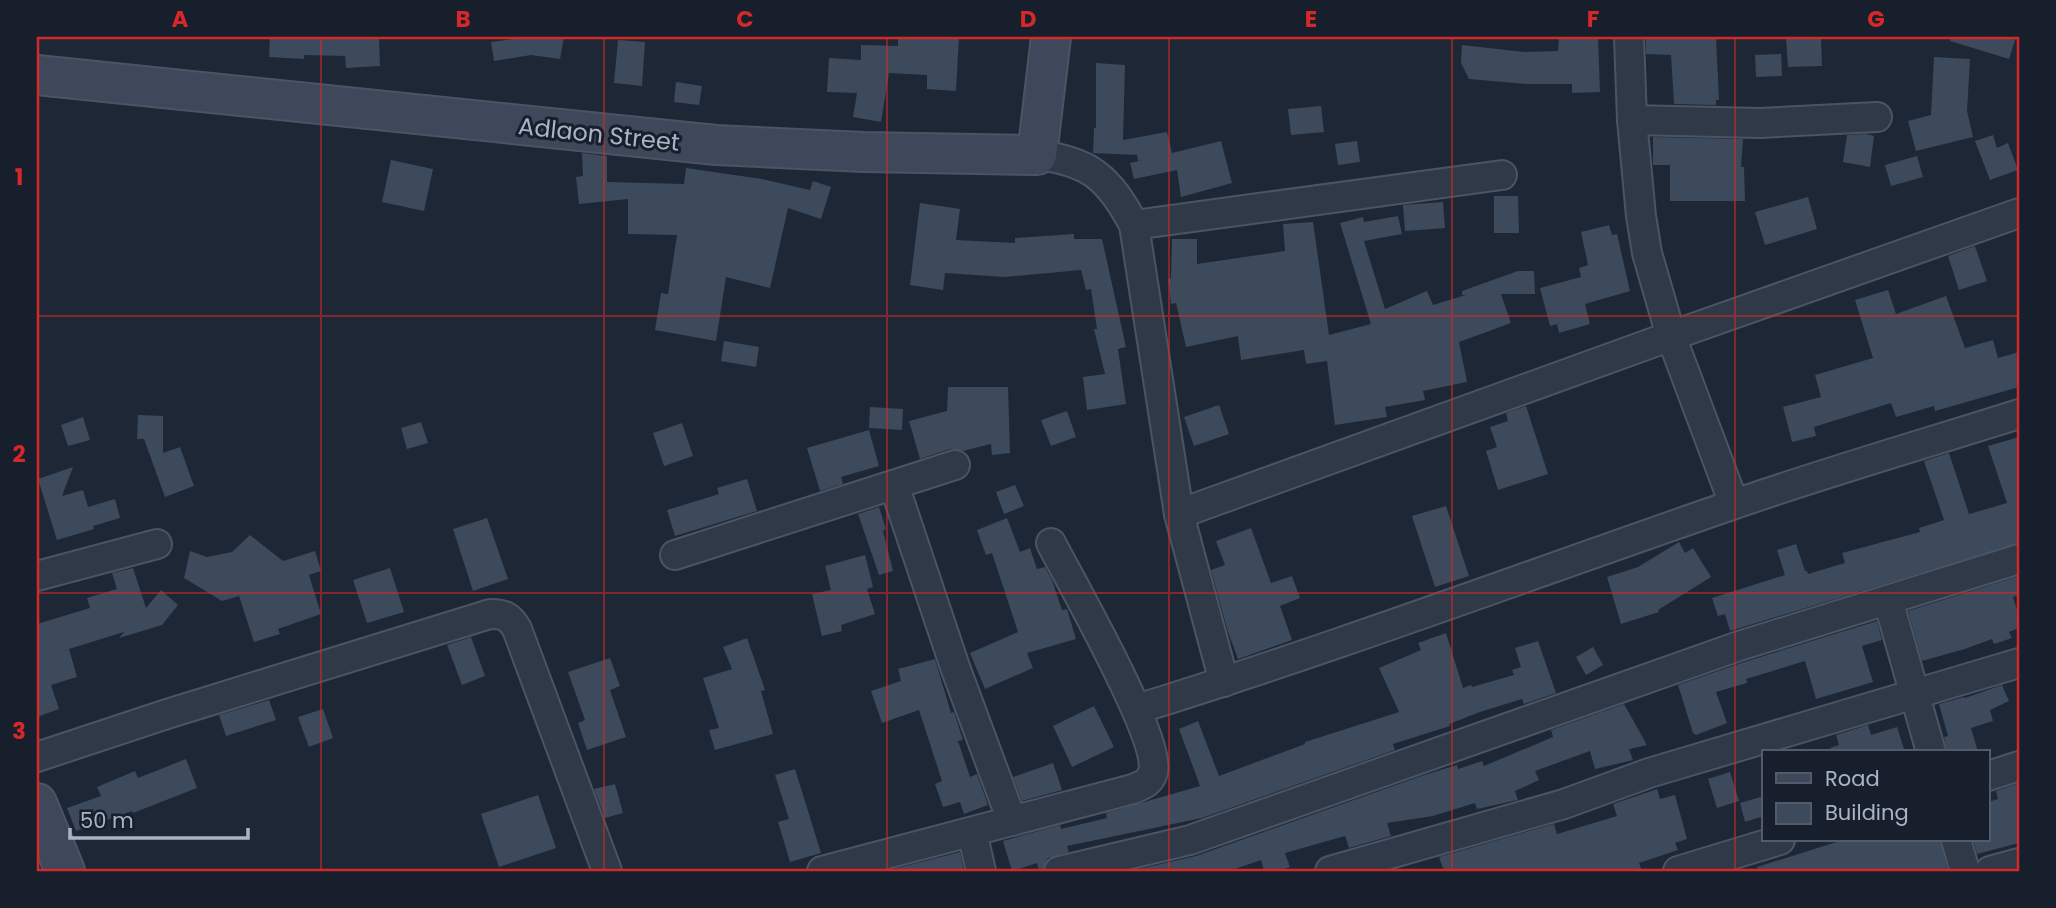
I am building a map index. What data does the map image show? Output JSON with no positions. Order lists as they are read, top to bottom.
{
  "streets": {
    "street": ["Adlaon Street"]
  },
  "legend": ["Road", "Building"],
  "scale_bar": "50 m",
  "grid": {
    "columns": [
      "A",
      "B",
      "C",
      "D",
      "E",
      "F",
      "G"
    ],
    "rows": ["1", "2", "3"]
  }
}
